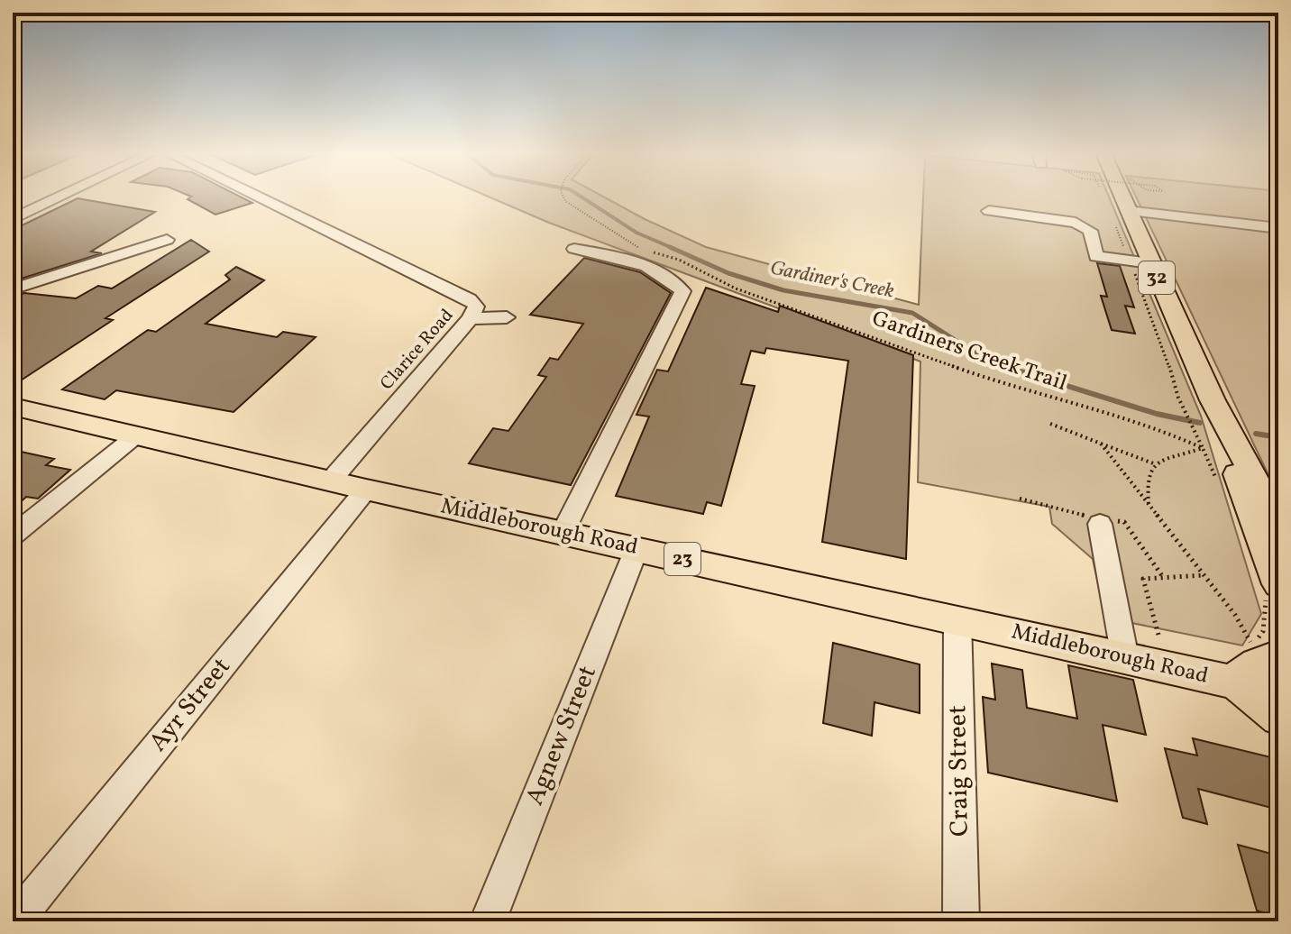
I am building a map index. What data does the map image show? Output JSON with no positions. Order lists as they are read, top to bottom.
{
  "streets": {
    "main road": ["32", "Middleborough Road", "23"],
    "street": [
      "Clarice Road",
      "Ayr Street",
      "Agnew Street",
      "Craig Street"
    ],
    "path": ["Gardiners Creek Trail"]
  },
  "crossings": [
    ["Clarice Road", "Middleborough Road"],
    ["Middleborough Road", "Ayr Street"],
    ["Middleborough Road", "Agnew Street"],
    ["Middleborough Road", "Craig Street"]
  ],
  "water": ["Gardiner's Creek"]
}
